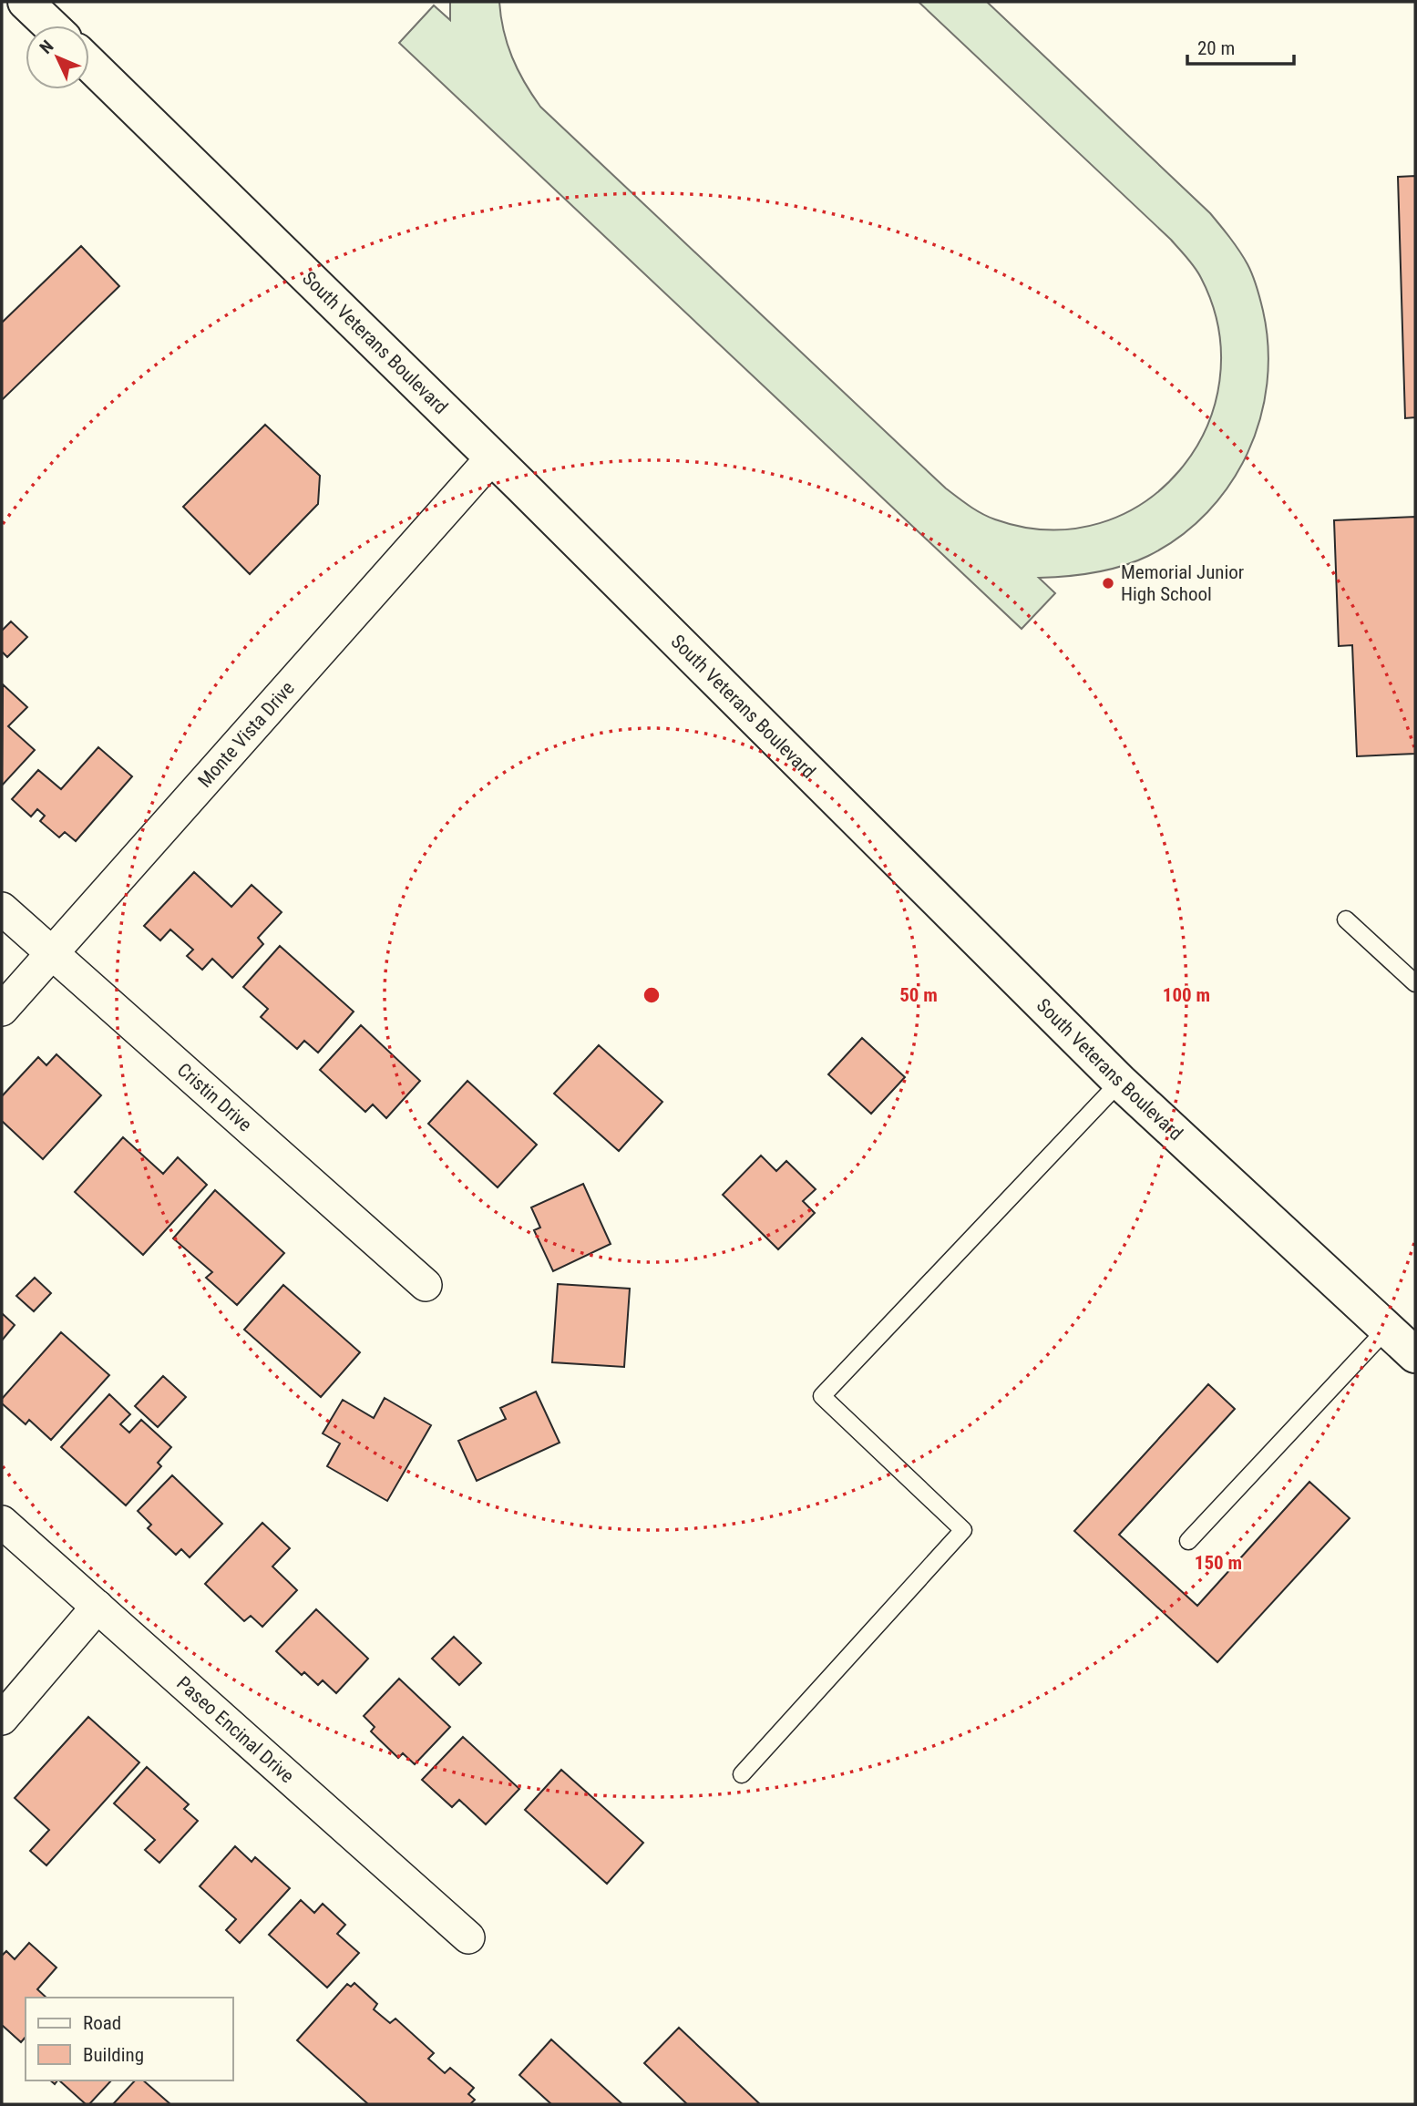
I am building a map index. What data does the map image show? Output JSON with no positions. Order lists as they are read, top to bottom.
{
  "streets": {
    "main road": ["South Veterans Boulevard"],
    "street": ["Monte Vista Drive", "Cristin Drive", "Paseo Encinal Drive"]
  },
  "crossings": [
    ["South Veterans Boulevard", "Monte Vista Drive"],
    ["Monte Vista Drive", "Cristin Drive"]
  ],
  "places": ["Memorial Junior High School"],
  "legend": ["Road", "Building"],
  "scale_bar": "20 m",
  "north": "top left",
  "rings": ["50 m", "100 m", "150 m"]
}
